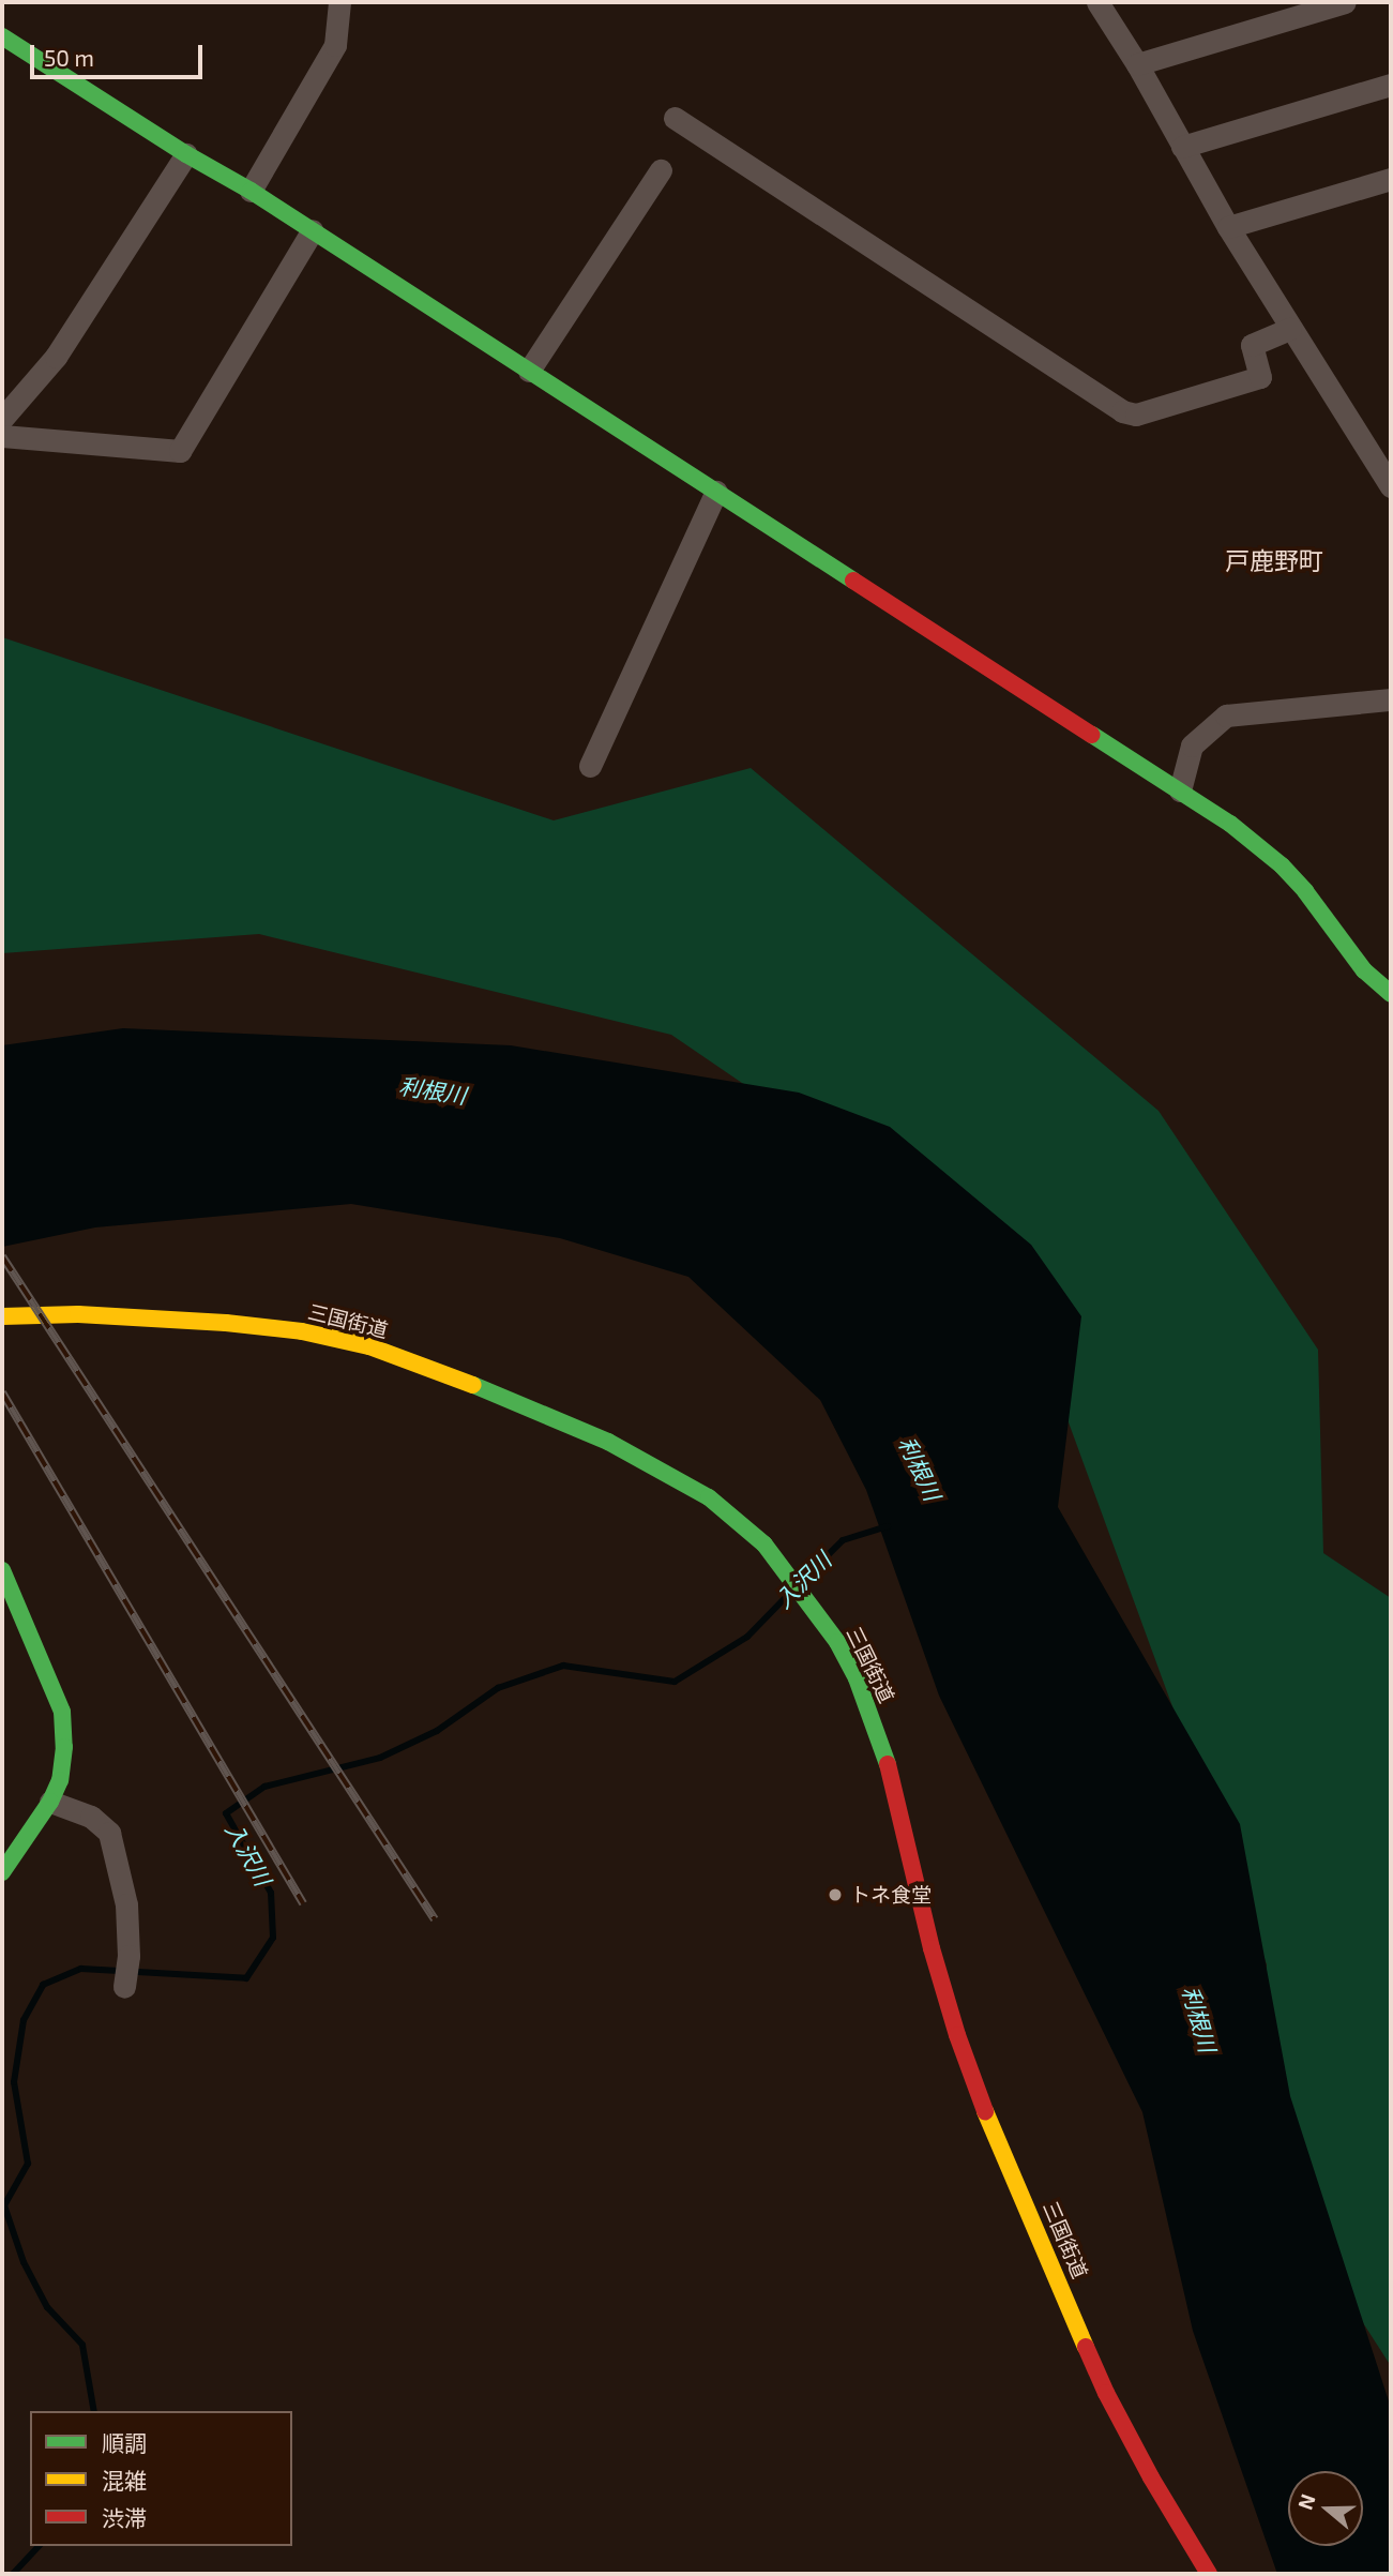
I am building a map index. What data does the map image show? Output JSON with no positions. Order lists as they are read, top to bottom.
{
  "streets": {
    "main road": ["三国街道"]
  },
  "districts": ["戸鹿野町"],
  "water": ["利根川", "入沢川"],
  "places": ["トネ食堂"],
  "legend": ["順調", "混雑", "渋滞"],
  "scale_bar": "50 m",
  "north": "left"
}
